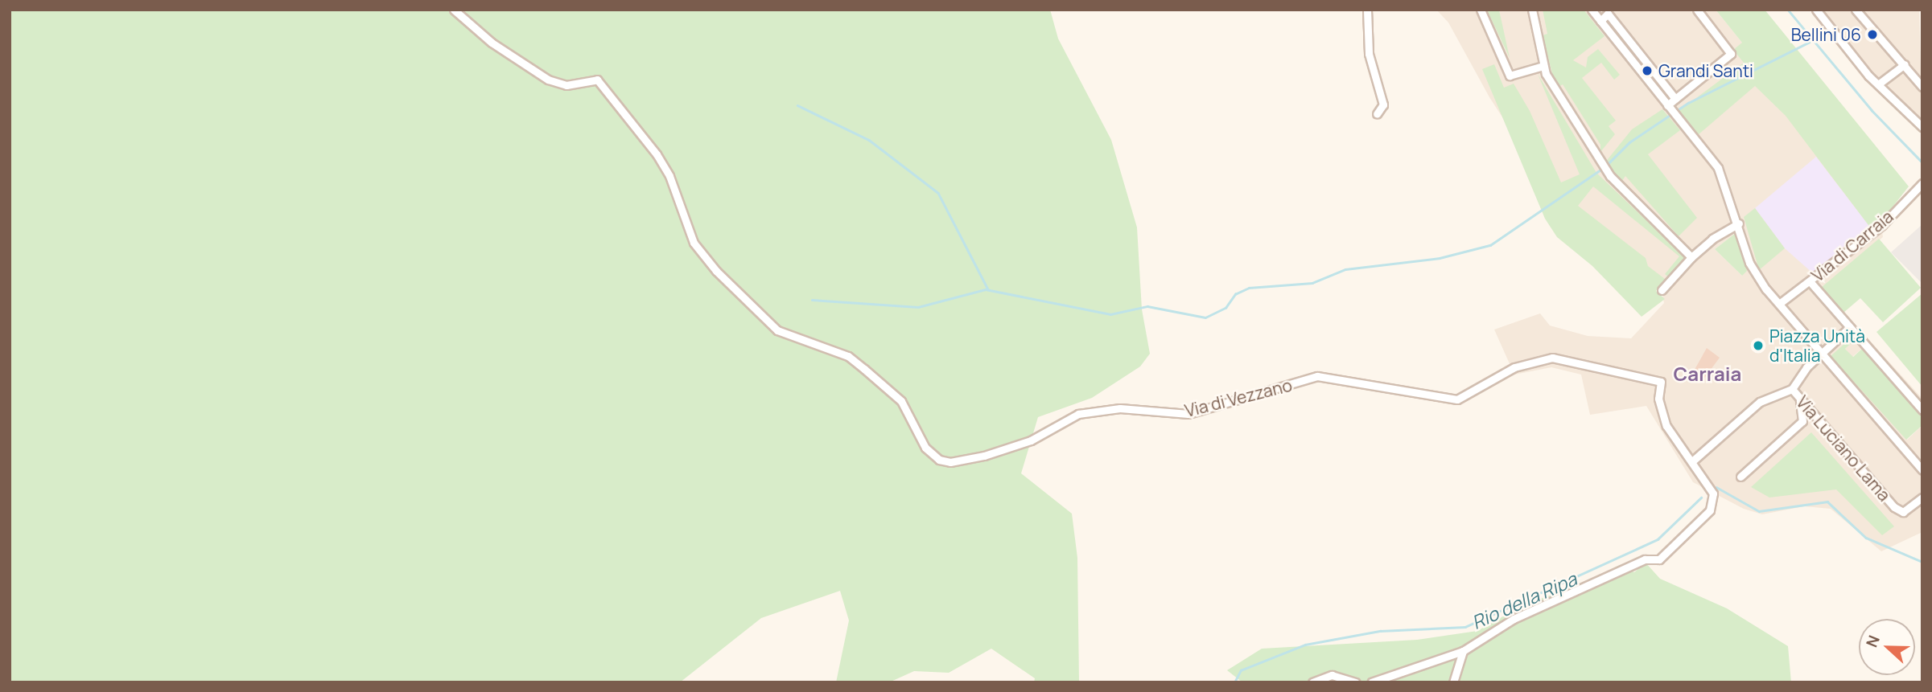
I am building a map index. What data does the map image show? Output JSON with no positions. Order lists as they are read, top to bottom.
{
  "streets": {
    "street": ["Via di Carraia", "Via di Vezzano", "Via Luciano Lama"]
  },
  "districts": ["Carraia"],
  "water": ["Rio della Ripa"],
  "places": ["Bellini 06", "Grandi Santi", "Piazza Unità d'Italia"],
  "north": "left"
}
